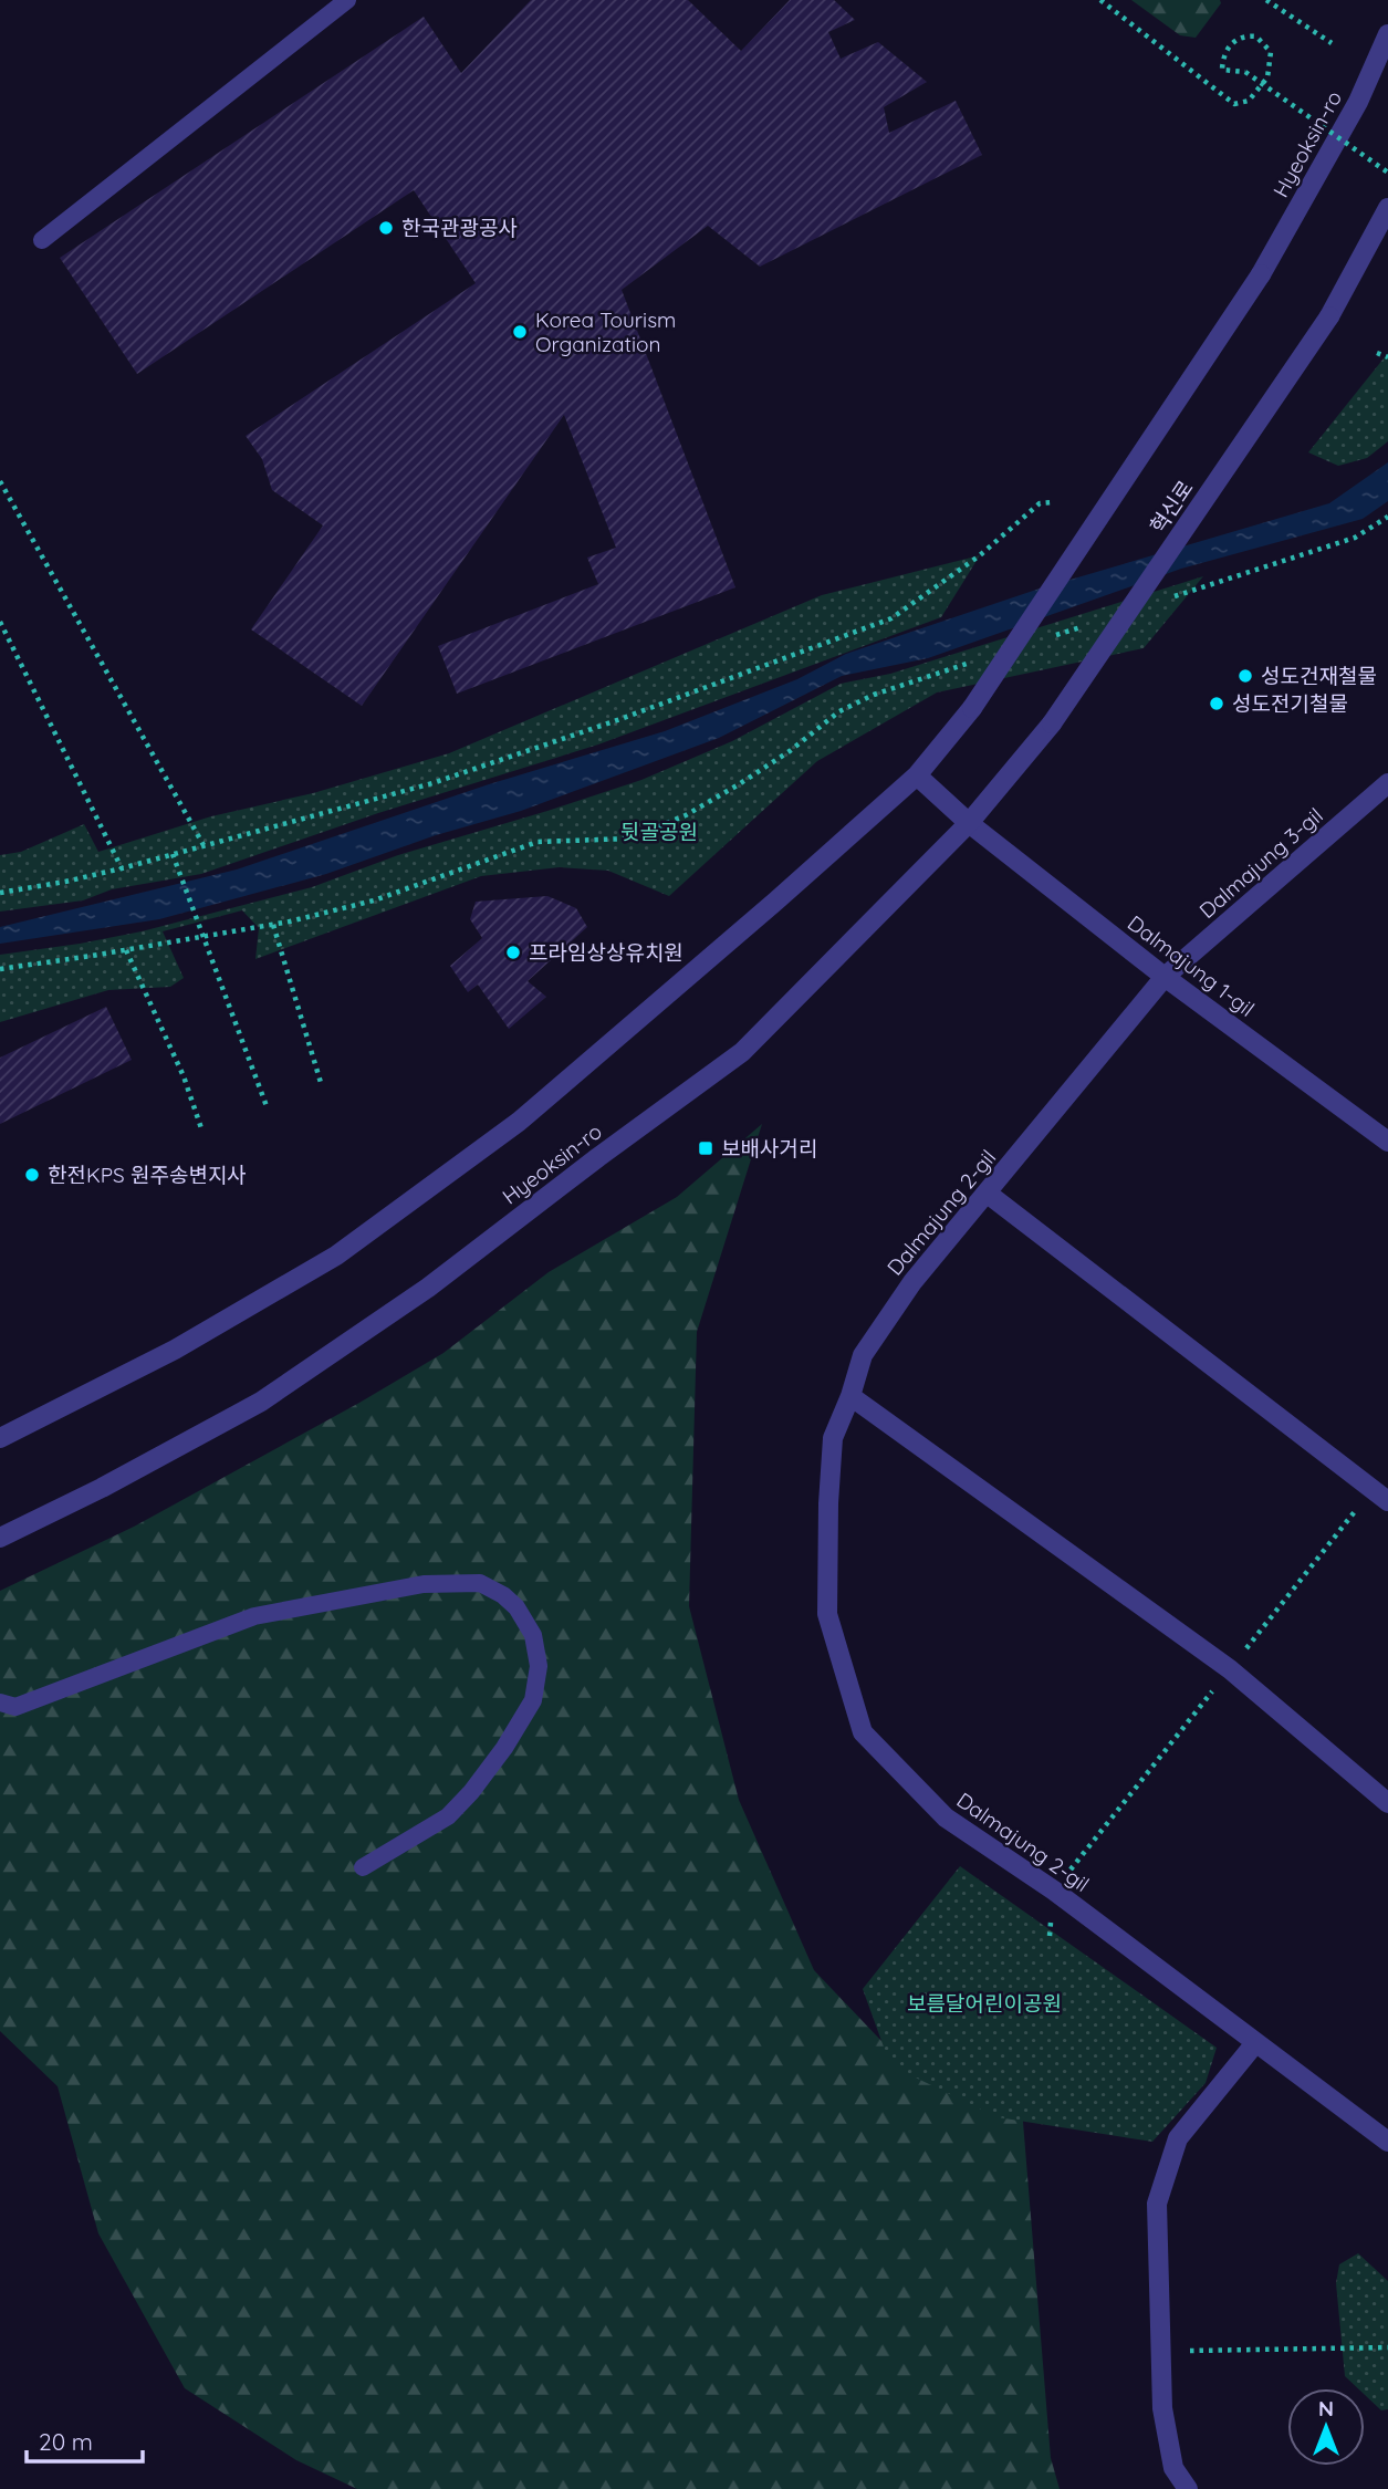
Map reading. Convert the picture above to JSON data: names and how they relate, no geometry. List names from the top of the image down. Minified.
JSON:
{"streets":{"street":["Hyeoksin-ro","혁신로","Dalmajung 3-gil","Dalmajung 1-gil","Dalmajung 2-gil"]},"crossings":[["Hyeoksin-ro","혁신로"],["Hyeoksin-ro","Dalmajung 1-gil"],["Dalmajung 3-gil","Dalmajung 1-gil"],["Dalmajung 3-gil","Dalmajung 2-gil"],["Dalmajung 1-gil","Dalmajung 2-gil"]],"parks":["뒷골공원","보름달어린이공원"],"places":{"other":["한국관광공사","Korea Tourism Organization","성도건재철물","성도전기철물","프라임상상유치원","한전KPS 원주송변지사"],"transit":["보배사거리"]},"scale_bar":"20 m","north":"top"}
